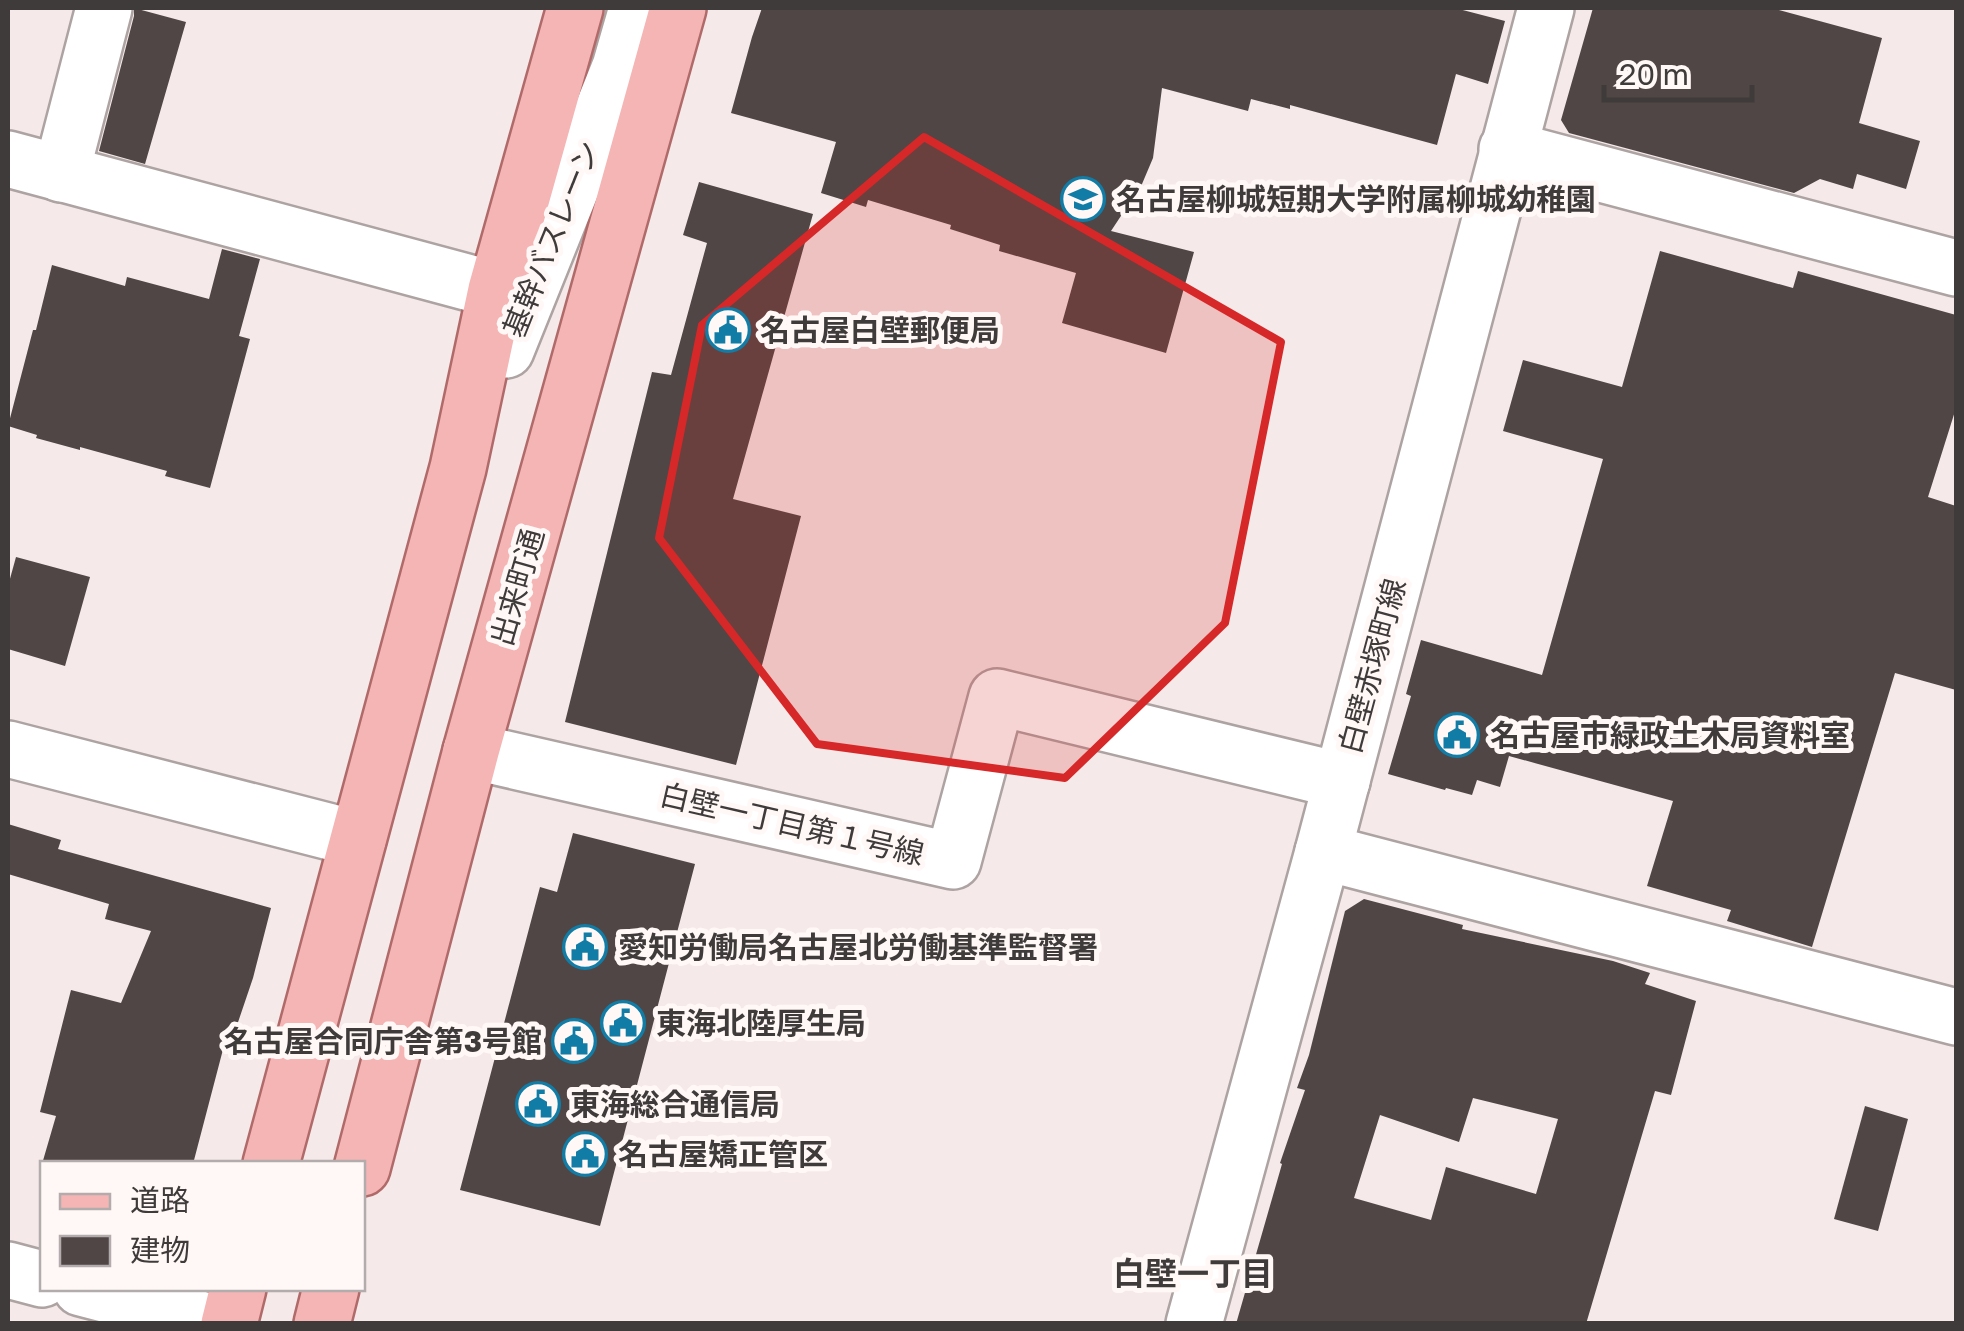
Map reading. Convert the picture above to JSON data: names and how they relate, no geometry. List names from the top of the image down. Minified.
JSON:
{"streets":{"main road":["出来町通"],"street":["基幹バスレーン","白壁赤塚町線","白壁一丁目第１号線"]},"crossings":[["出来町通","白壁一丁目第１号線"],["白壁赤塚町線","白壁一丁目第１号線"]],"districts":["白壁一丁目"],"places":{"school or university":["名古屋柳城短期大学附属柳城幼稚園"],"public building":["名古屋白壁郵便局","名古屋市緑政土木局資料室","愛知労働局名古屋北労働基準監督署","東海北陸厚生局","名古屋合同庁舎第3号館","東海総合通信局","名古屋矯正管区"]},"legend":["道路","建物"],"scale_bar":"20 m"}
